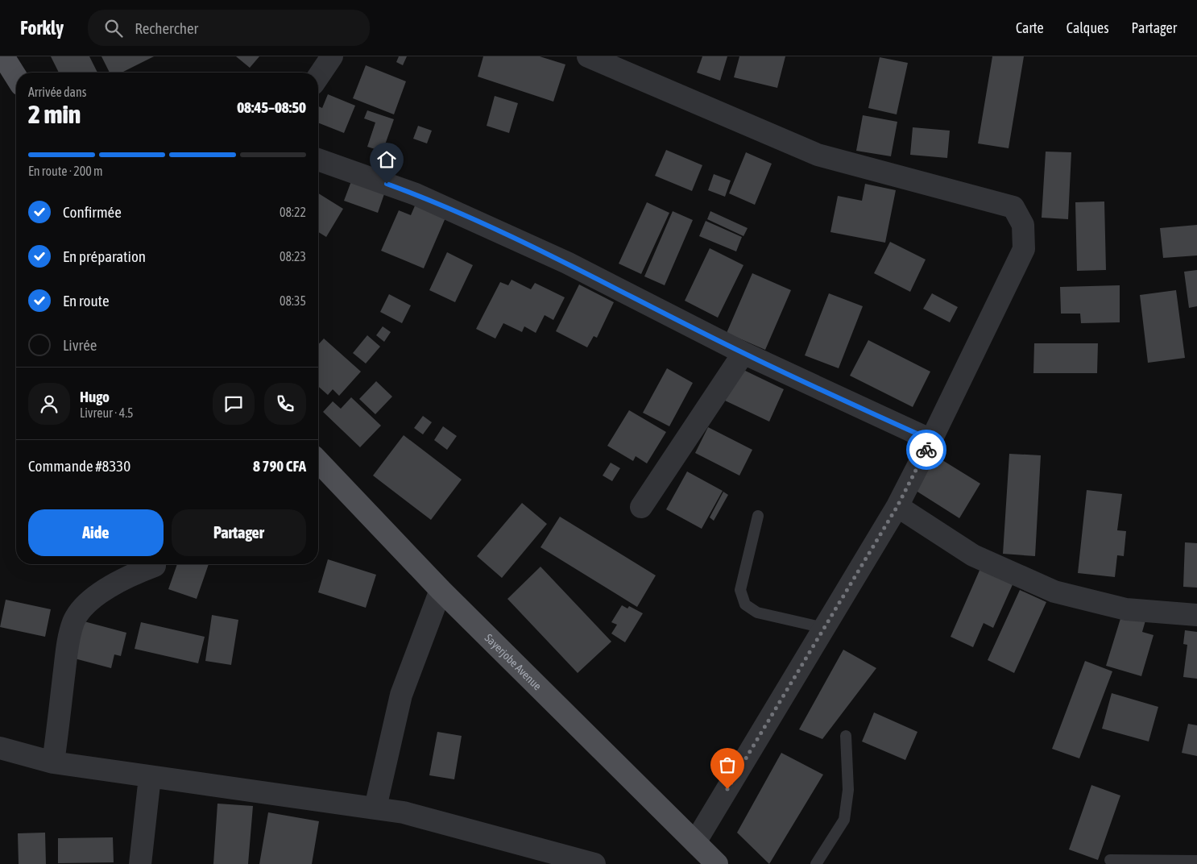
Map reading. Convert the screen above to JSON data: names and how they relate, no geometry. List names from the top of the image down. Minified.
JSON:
{"streets":{"main road":["Sayerjobe Avenue"]},"page":{"header":"Forkly","search":"Rechercher","nav":["Carte","Calques","Partager"],"heading":["2 min","Arrivée dans","08:45–08:50"],"panel":["Hugo","Livreur · 4.5","Commande #8330","8 790 CFA"],"bar":"En route · 200 m","list":[["Confirmée","08:22"],["En préparation","08:23"],["En route","08:35"],"Livrée"],"buttons":["Aide","Partager"]}}
